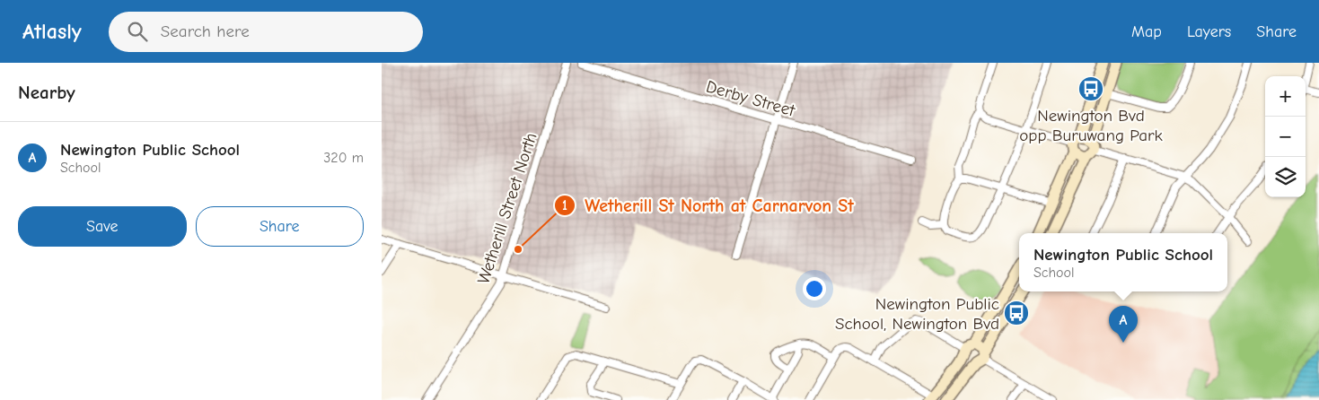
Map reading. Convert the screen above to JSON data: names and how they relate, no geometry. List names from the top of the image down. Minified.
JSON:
{"streets":{"street":["Derby Street","Wetherill Street North"]},"places":{"bus stop":["Newington Bvd opp Buruwang Park","Newington Public School, Newington Bvd"],"other":["Wetherill St North at Carnarvon St"]},"page":{"header":"Atlasly","search":"Search here","nav":["Map","Layers","Share"],"heading":"Nearby","map_buttons":["+","−"],"list":[{"mark":"A","name":"Newington Public School","note":"School","value":"320 m"}],"buttons":["Save","Share"],"popup":["Newington Public School","School"],"pins":"A"}}
